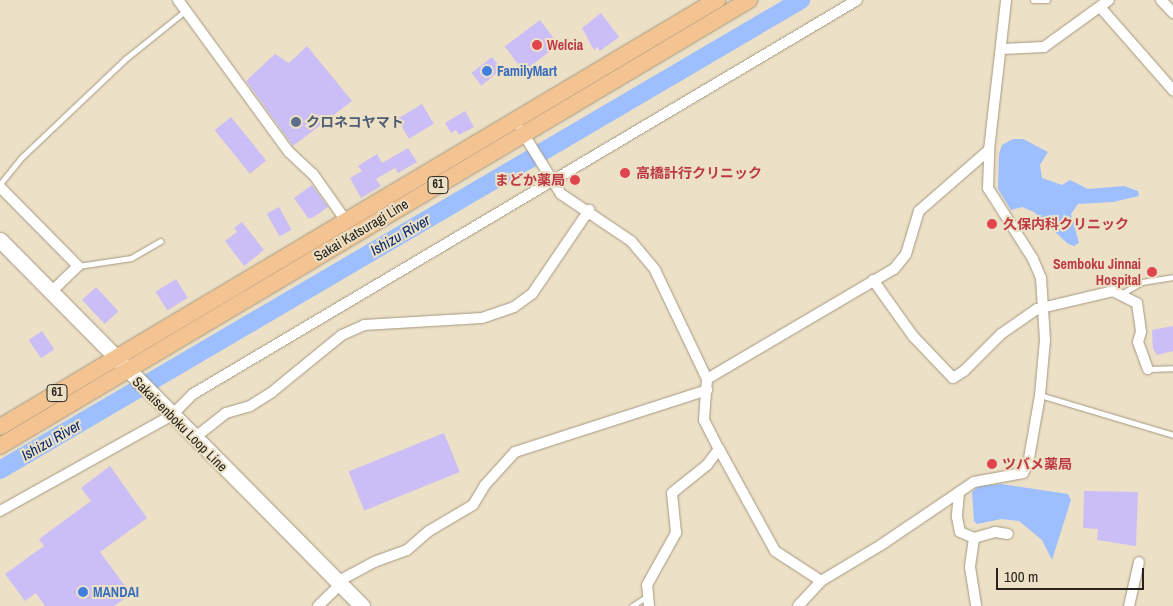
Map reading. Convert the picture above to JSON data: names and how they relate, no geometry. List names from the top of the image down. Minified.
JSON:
{"streets":{"main road":["61","Sakai Katsuragi Line","Sakaisenboku Loop Line"]},"crossings":[["Sakai Katsuragi Line","Sakaisenboku Loop Line"]],"water":["Ishizu River"],"places":["Welcia","FamilyMart","クロネコヤマト","高橋計行クリニック","まどか薬局","久保内科クリニック","Semboku Jinnai Hospital","ツバメ薬局","MANDAI"],"scale_bar":"100 m"}
